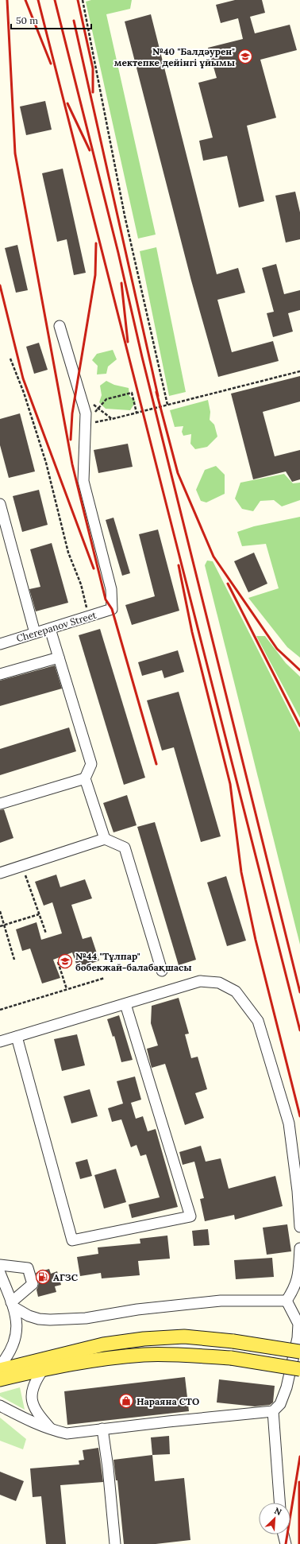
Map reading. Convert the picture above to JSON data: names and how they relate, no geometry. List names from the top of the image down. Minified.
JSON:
{"streets":{"street":["Cherepanov Street"]},"places":{"school or university":["№40 \"Балдәурен\" мектепке дейінгі ұйымы","№44 \"Тұлпар\" бөбекжай-балабақшасы"],"fuel station":["АГЗС"],"shop":["Нараяна СТО"]},"scale_bar":"50 m","north":"top right"}
